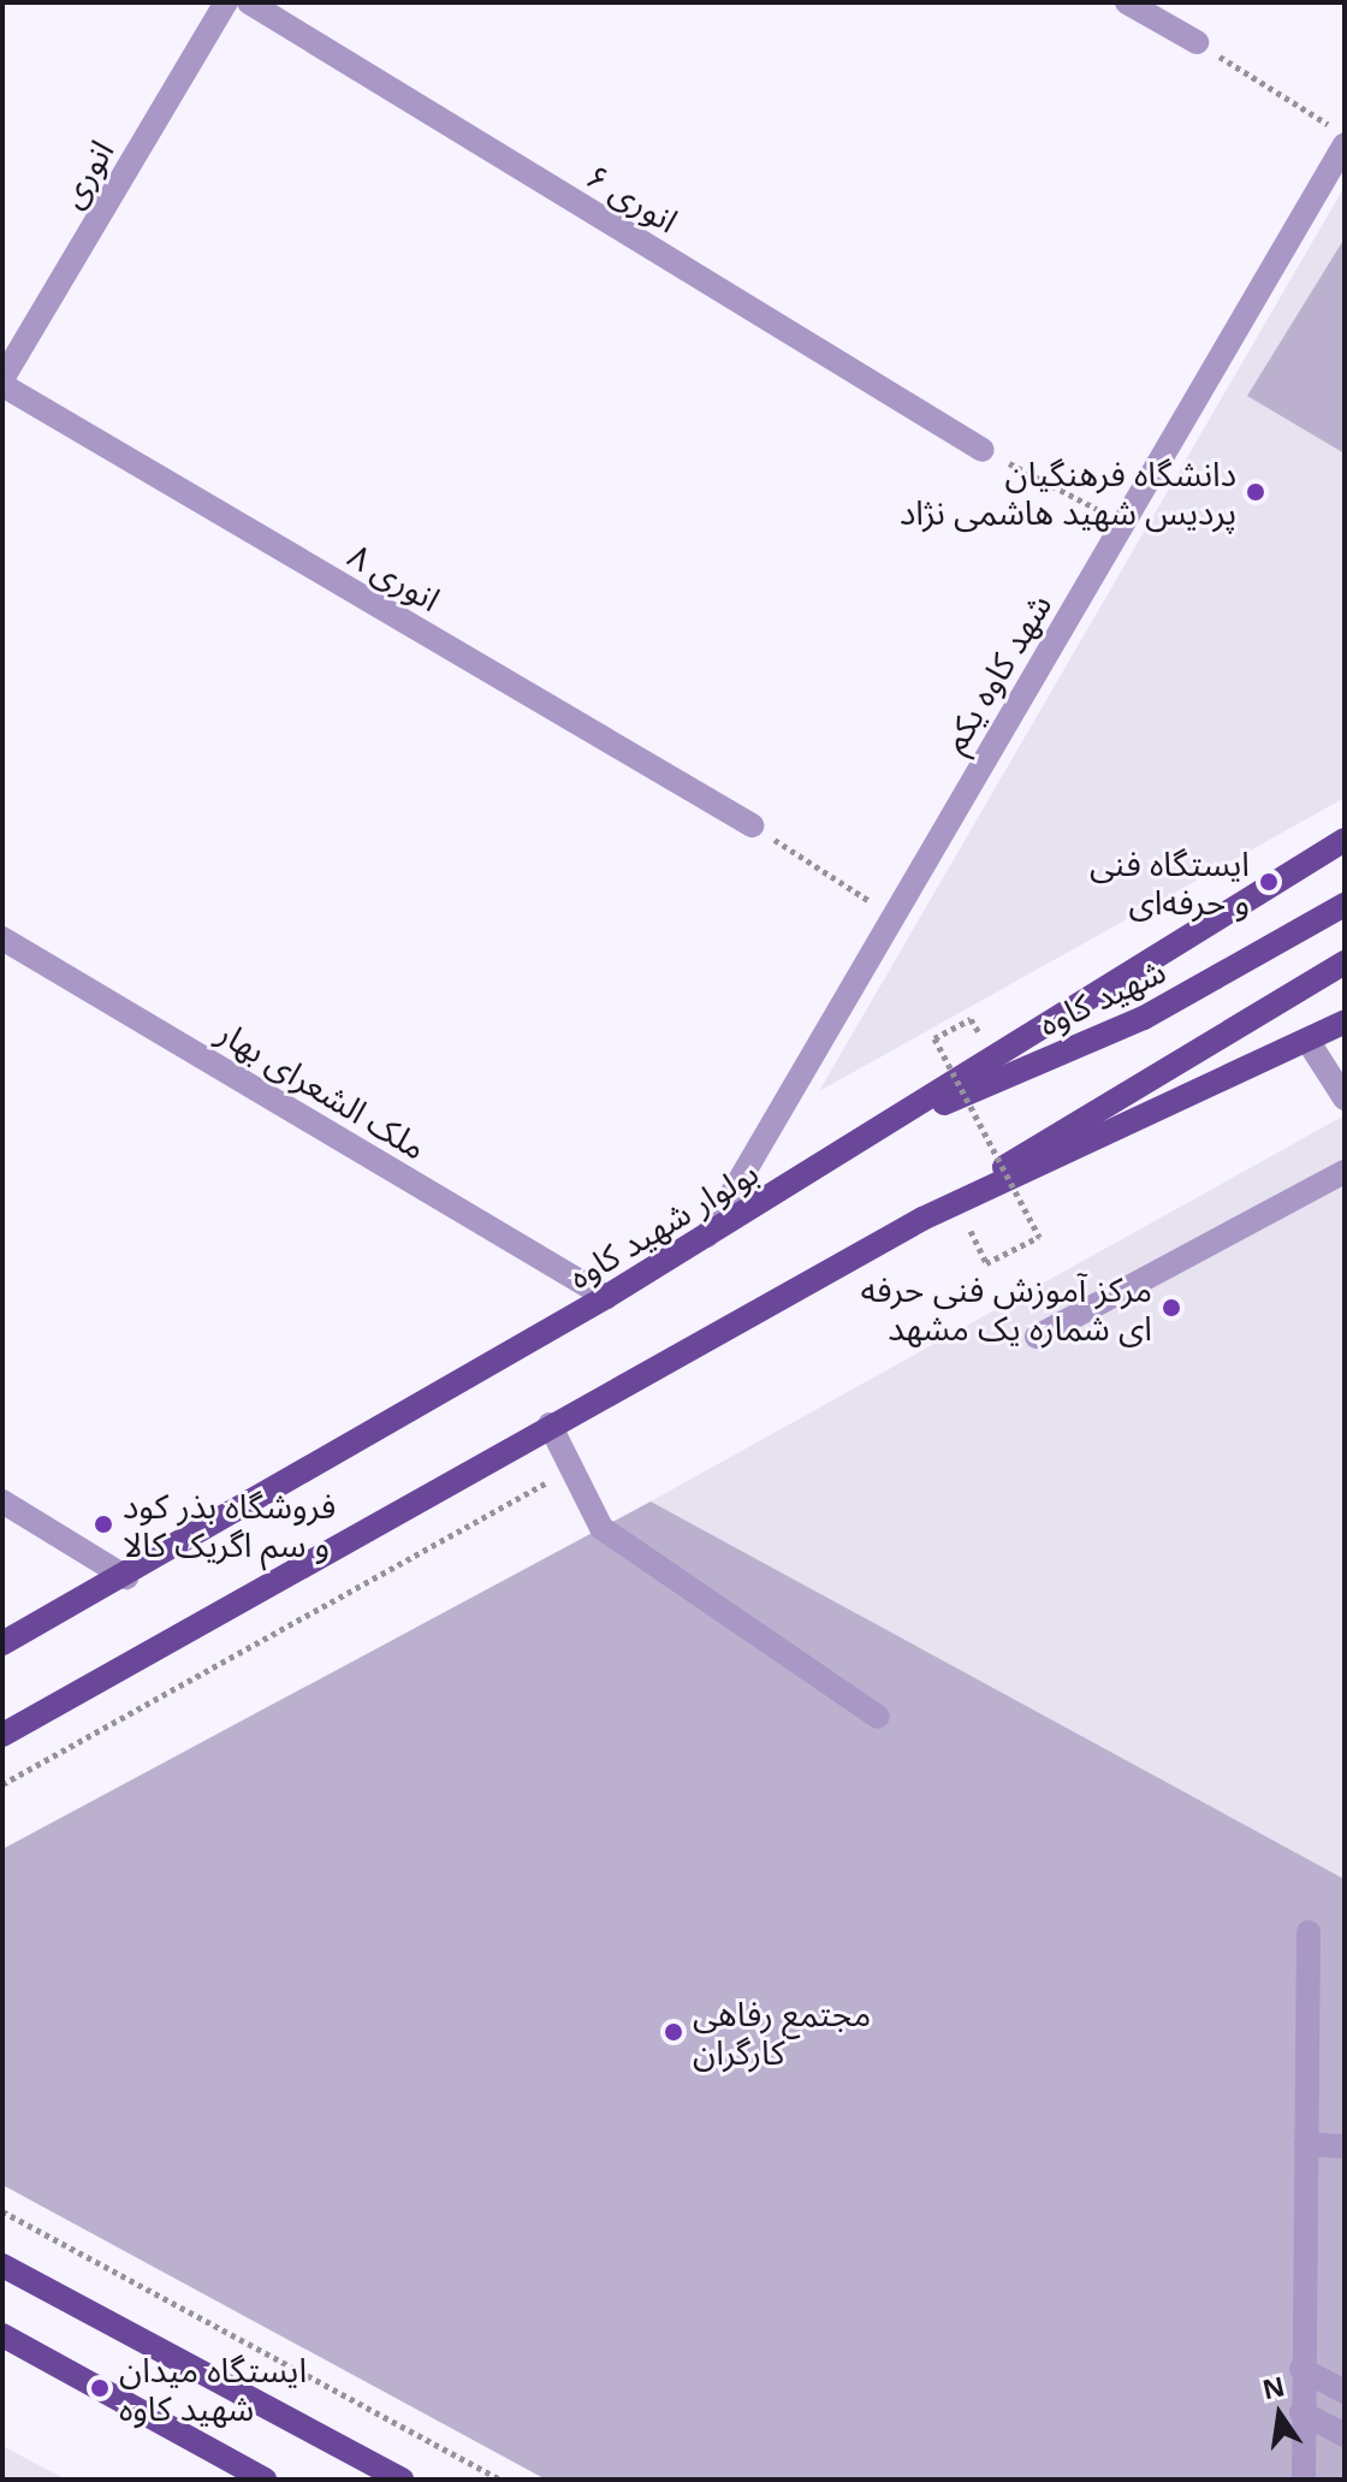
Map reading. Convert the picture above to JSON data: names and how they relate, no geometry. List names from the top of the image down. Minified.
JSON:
{"streets":{"main road":["شهید کاوه","بولوار شهید کاوه"],"street":["انوری","انوری ۶","انوری ۸","شهد کاوه یکم","ملک الشعرای بهار"]},"crossings":[["انوری","انوری ۸"],["شهد کاوه یکم","بولوار شهید کاوه"],["شهید کاوه","بولوار شهید کاوه"],["ملک الشعرای بهار","بولوار شهید کاوه"]],"places":["دانشگاه فرهنگیان پردیس شهید هاشمی نژاد","ایستگاه فنی و حرفه‌ای","مرکز آموزش فنی حرفه ای شماره یک مشهد","فروشگاه بذر کود و سم اگریک کالا","مجتمع رفاهی کارگران","ایستگاه میدان شهید کاوه"],"north":"top"}
